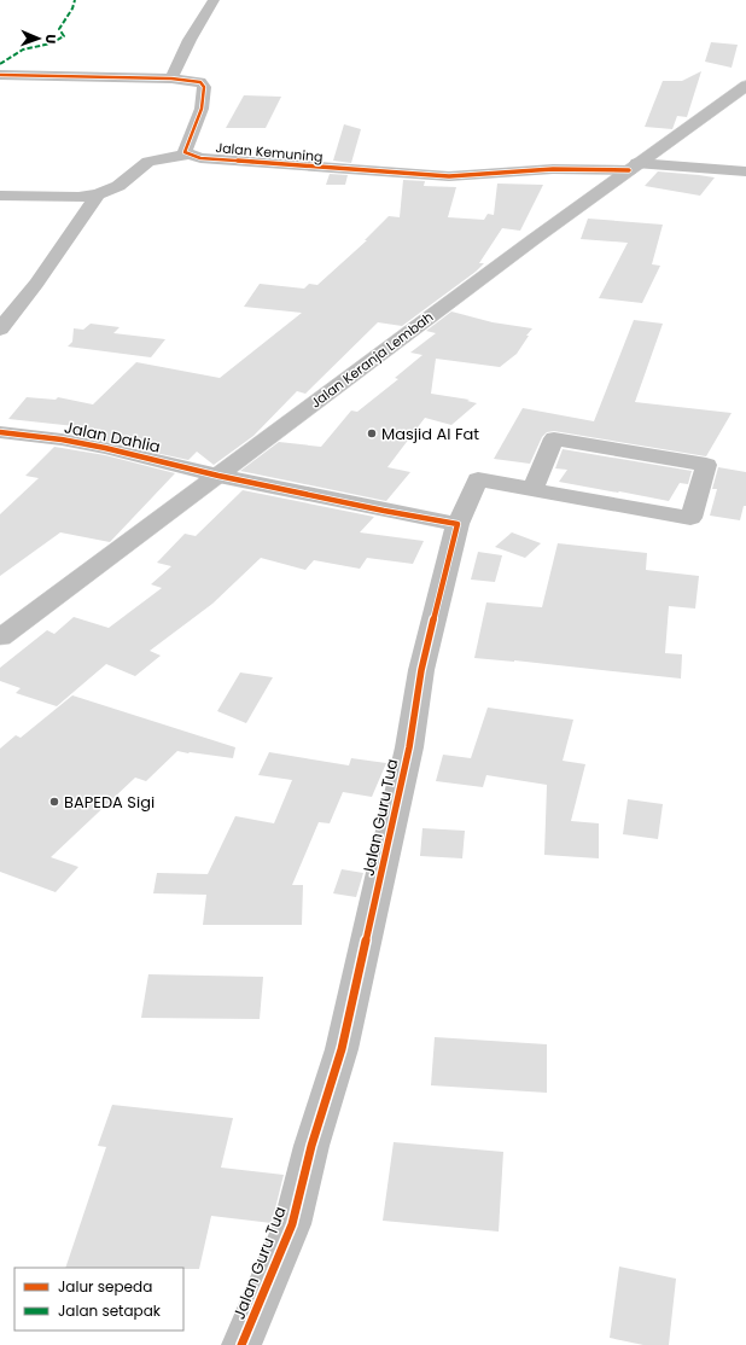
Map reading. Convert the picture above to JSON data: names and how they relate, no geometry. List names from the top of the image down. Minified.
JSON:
{"streets":{"street":["Jalan Kemuning","Jalan Keranja Lembah","Jalan Dahlia","Jalan Guru Tua"]},"crossings":[["Jalan Kemuning","Jalan Keranja Lembah"],["Jalan Keranja Lembah","Jalan Dahlia"]],"places":["Masjid Al Fat","BAPEDA Sigi"],"legend":["Jalur sepeda","Jalan setapak"],"north":"right"}
